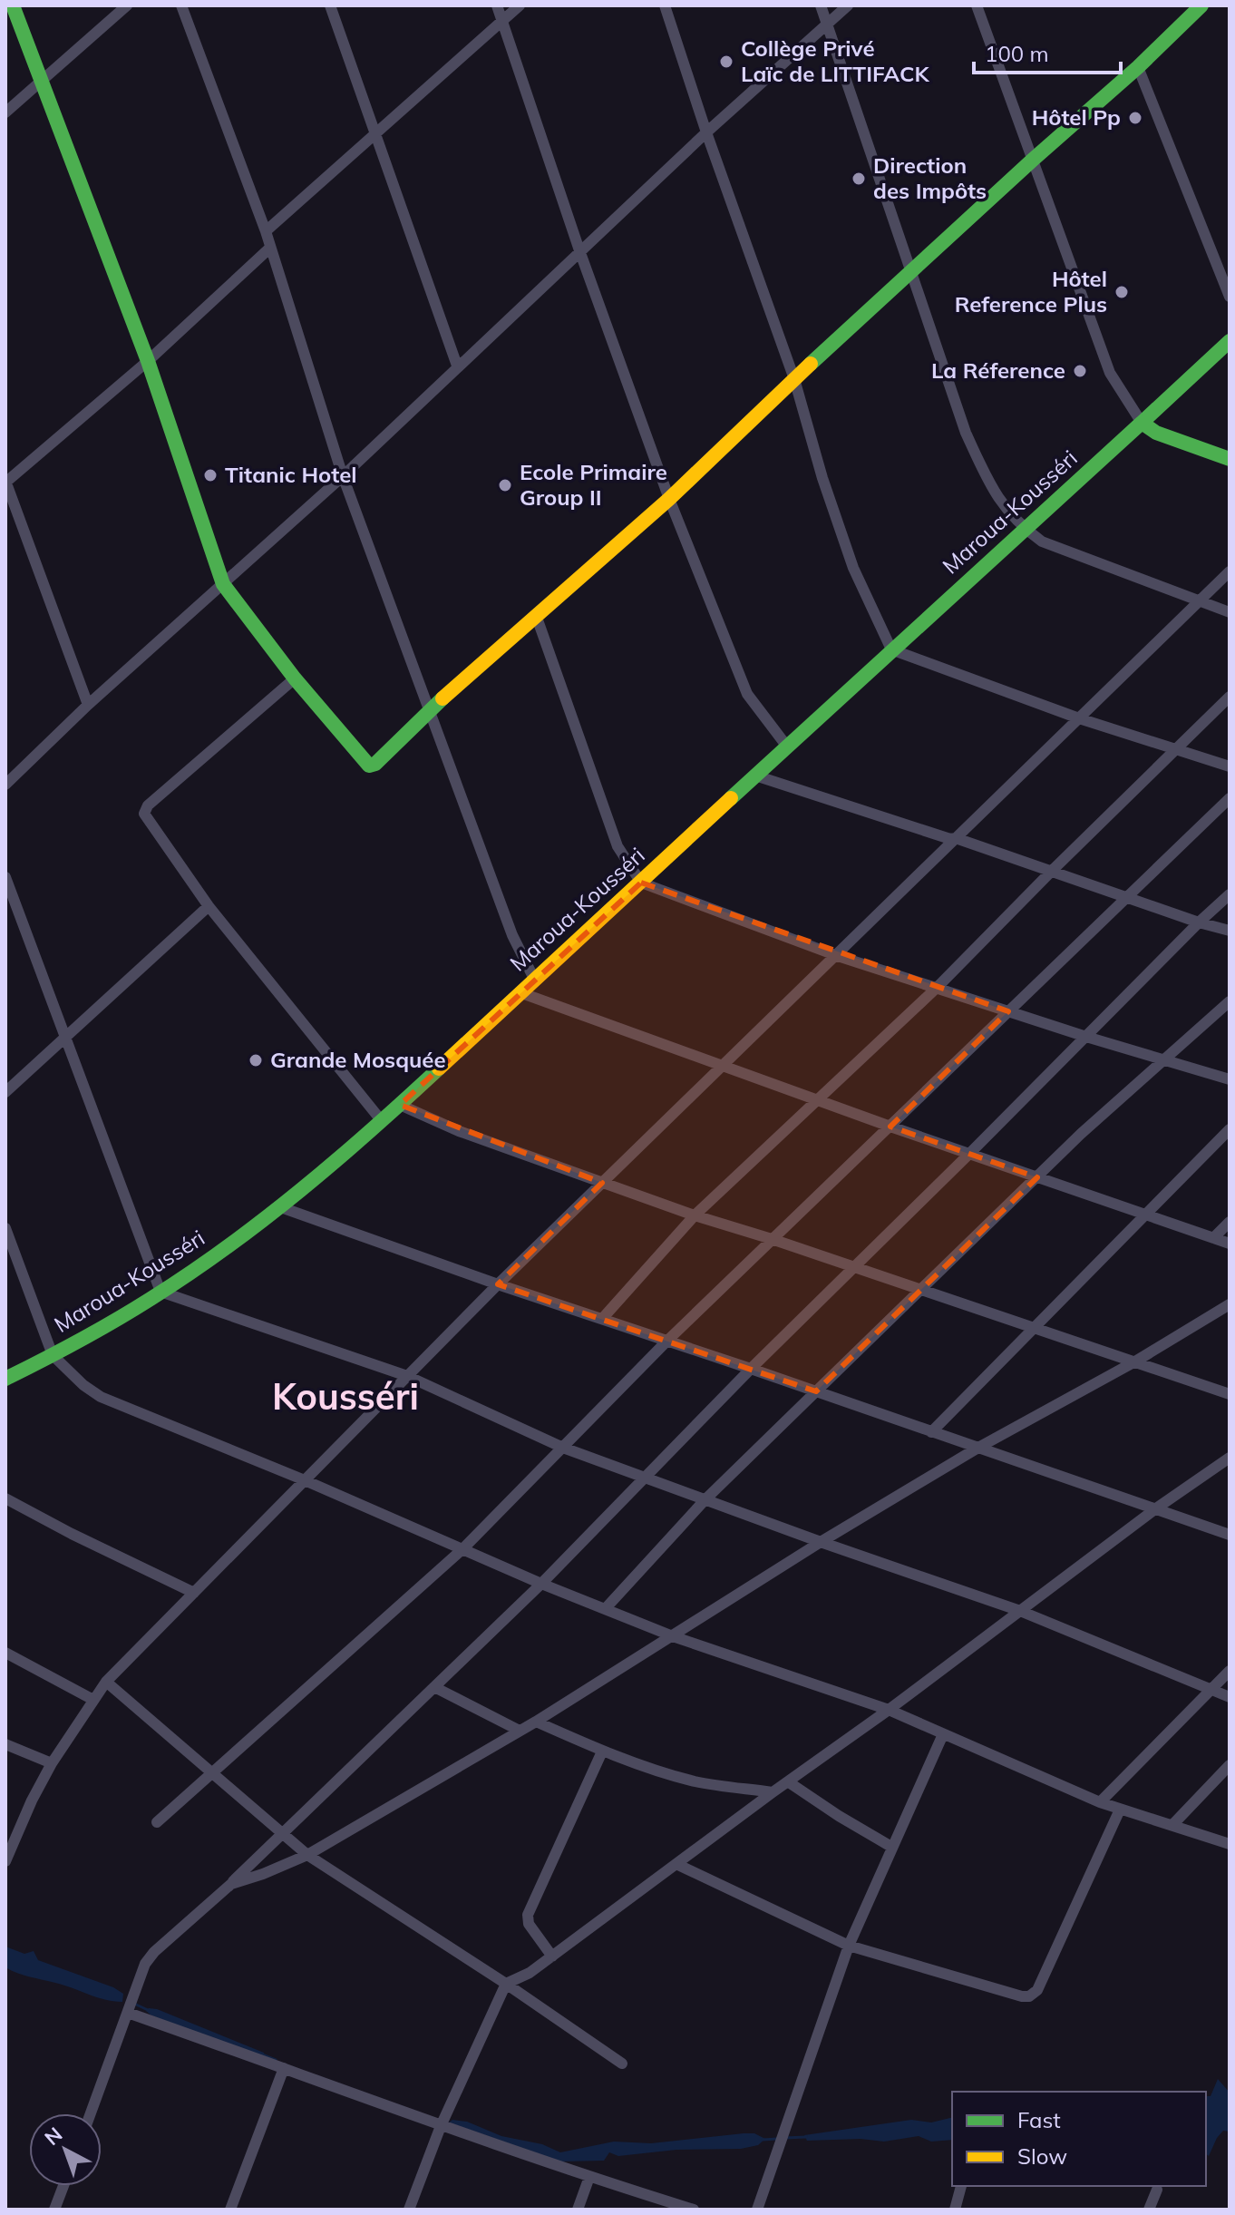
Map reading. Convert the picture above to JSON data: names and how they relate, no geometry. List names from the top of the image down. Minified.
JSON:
{"streets":{"main road":["Maroua-Kousséri"]},"districts":["Kousséri"],"places":["Collège Privé Laïc de LITTIFACK","Hôtel Pp","Direction des Impôts","Hôtel Reference Plus","La Réference","Titanic Hotel","Ecole Primaire Group II","Grande Mosquée"],"legend":["Fast","Slow"],"scale_bar":"100 m","north":"top left"}
